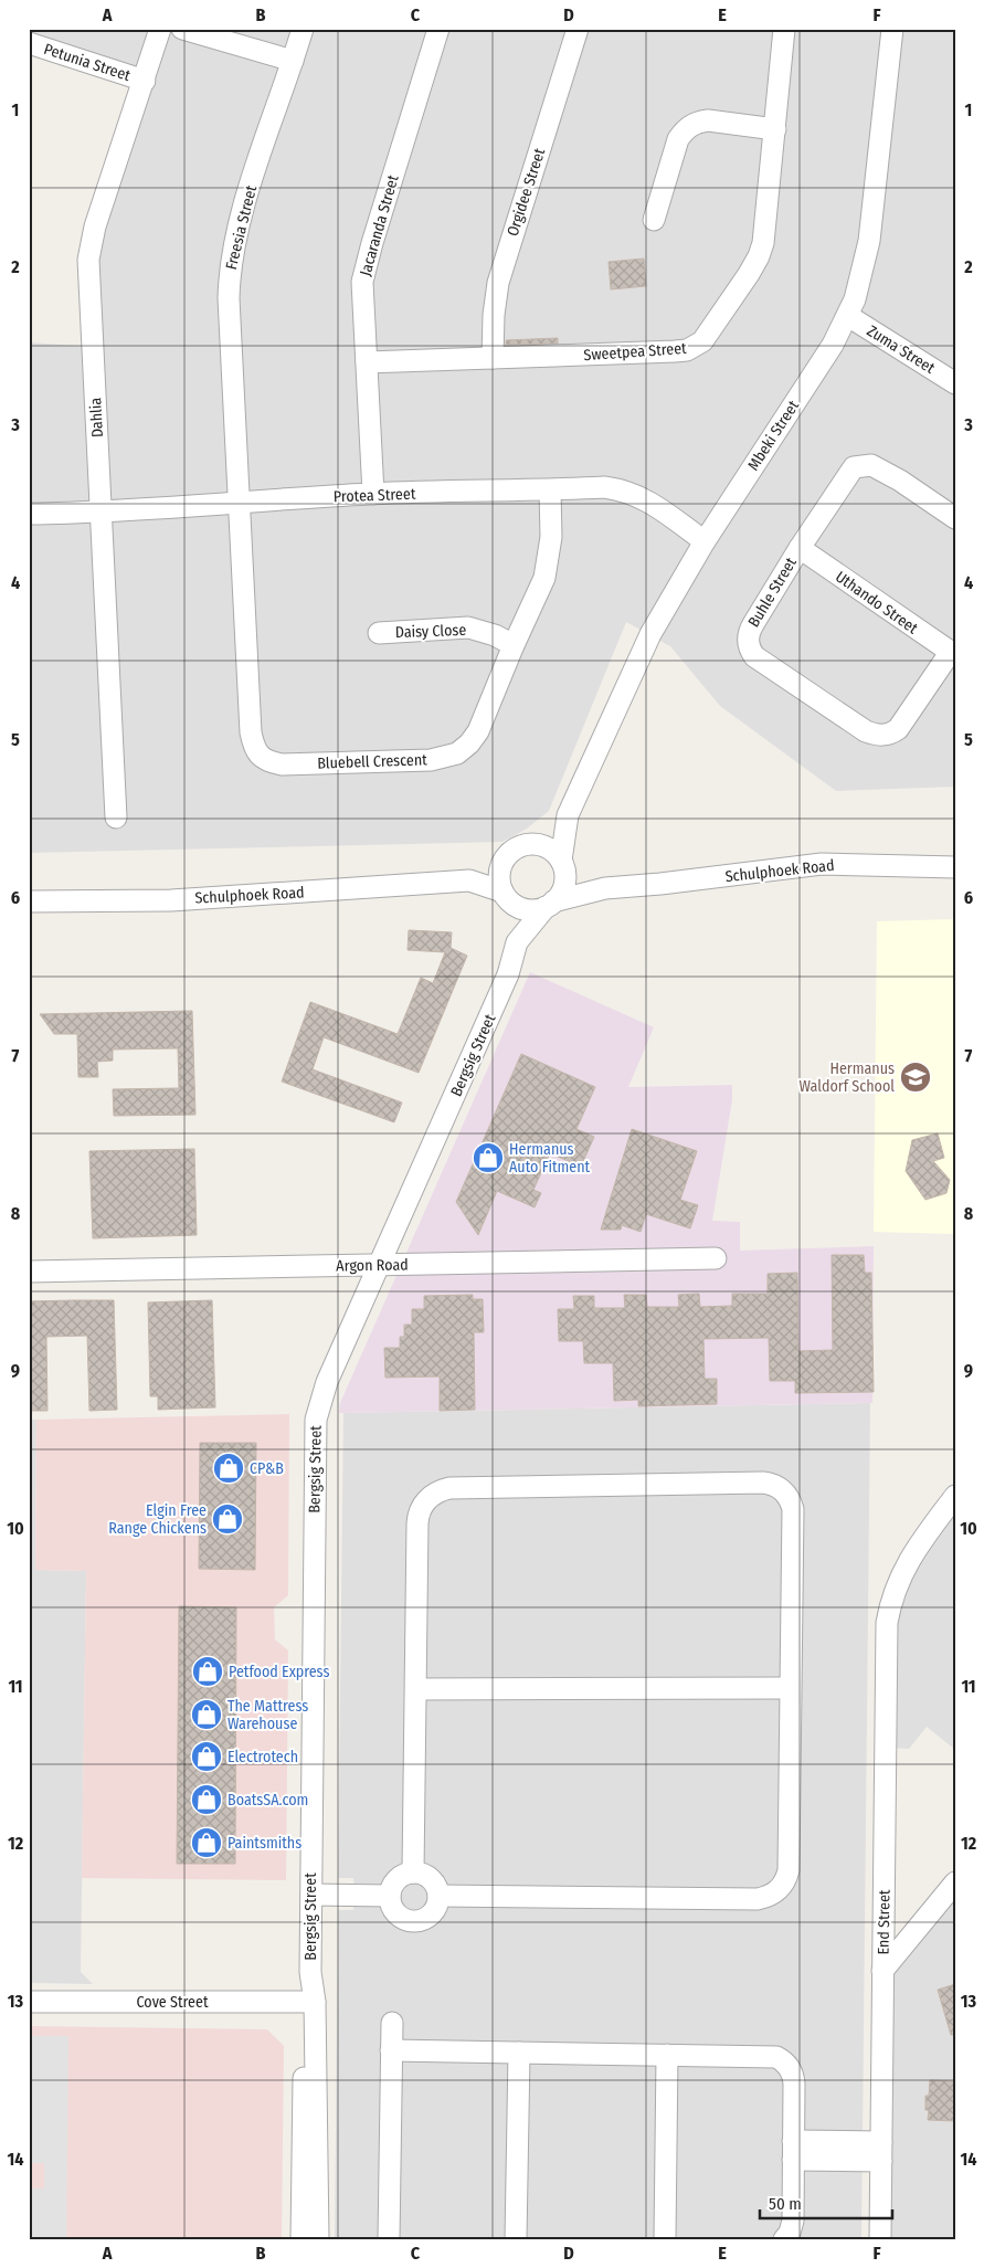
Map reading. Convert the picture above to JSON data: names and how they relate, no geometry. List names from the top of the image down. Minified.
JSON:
{"streets":{"street":["Petunia Street","Orgidee Street","Jacaranda Street","Freesia Street","Zuma Street","Sweetpea Street","Dahlia","Mbeki Street","Protea Street","Buhle Street","Uthando Street","Daisy Close","Bluebell Crescent","Schulphoek Road","Bergsig Street","Argon Road","End Street","Cove Street"]},"crossings":[["Petunia Street","Dahlia"],["Orgidee Street","Sweetpea Street"],["Jacaranda Street","Sweetpea Street"],["Jacaranda Street","Protea Street"],["Freesia Street","Protea Street"],["Freesia Street","Bluebell Crescent"],["Zuma Street","Mbeki Street"],["Dahlia","Protea Street"],["Mbeki Street","Protea Street"],["Mbeki Street","Schulphoek Road"],["Mbeki Street","Bergsig Street"],["Protea Street","Bluebell Crescent"],["Buhle Street","Uthando Street"],["Daisy Close","Bluebell Crescent"],["Schulphoek Road","Bergsig Street"],["Bergsig Street","Argon Road"],["Bergsig Street","Cove Street"]],"places":{"school or university":["Hermanus Waldorf School"],"shop":["Hermanus Auto Fitment","CP&B","Elgin Free Range Chickens","Petfood Express","The Mattress Warehouse","Electrotech","BoatsSA.com","Paintsmiths"]},"scale_bar":"50 m","grid":{"columns":["A","B","C","D","E","F"],"rows":["1","2","3","4","5","6","7","8","9","10","11","12","13","14"]}}
